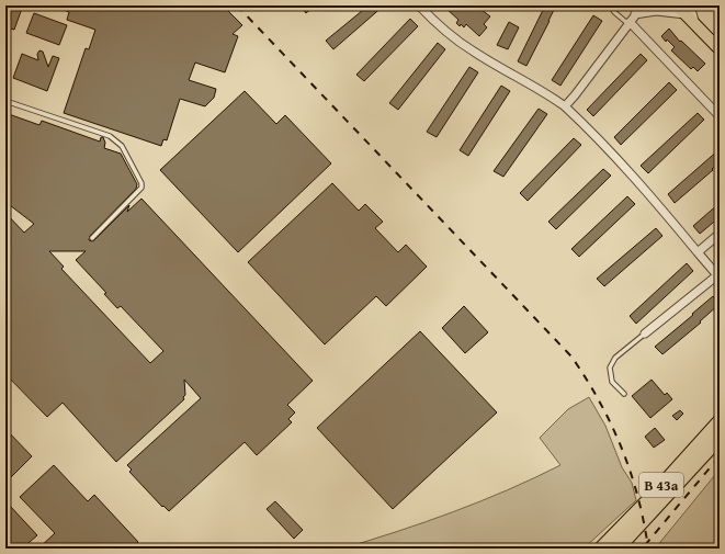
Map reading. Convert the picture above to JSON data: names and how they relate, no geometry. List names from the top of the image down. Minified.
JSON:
{"streets":{"highway":["B 43a"]}}
